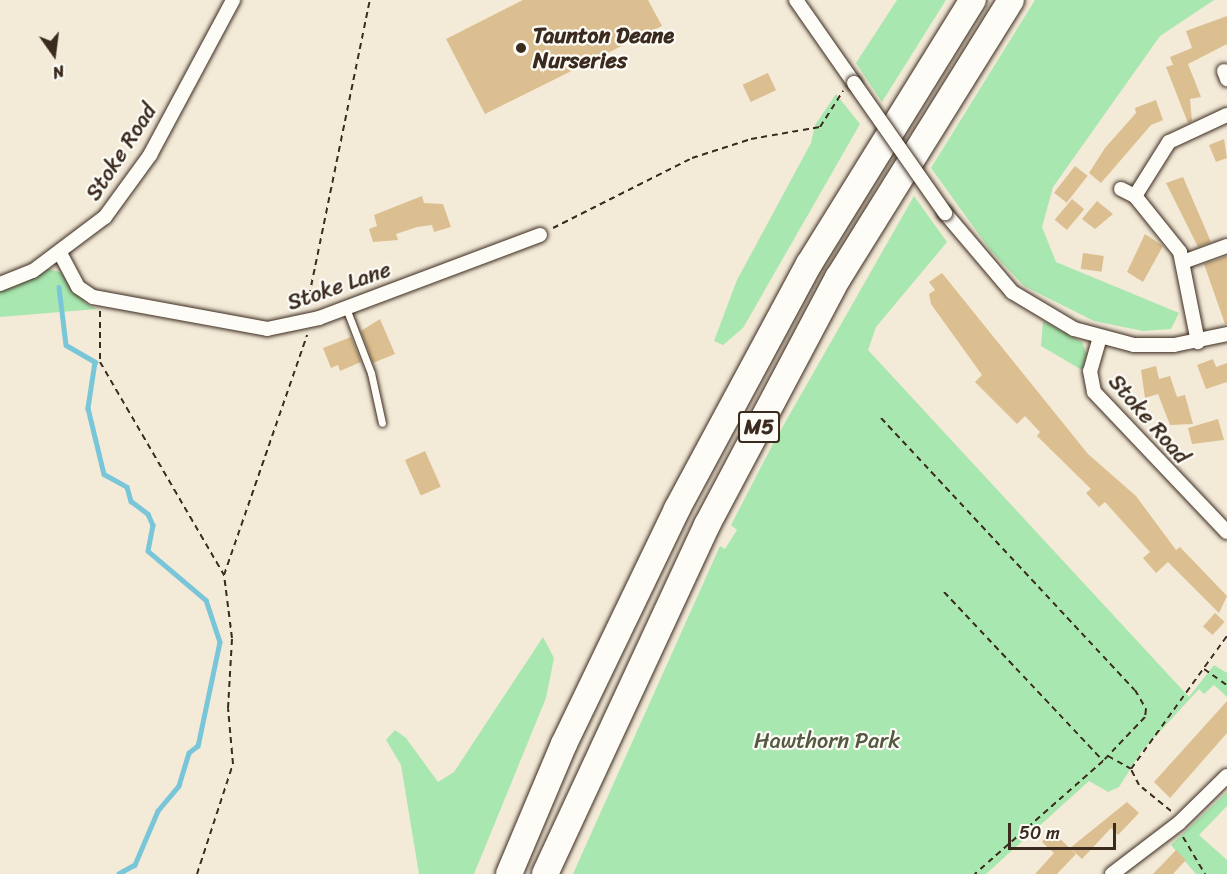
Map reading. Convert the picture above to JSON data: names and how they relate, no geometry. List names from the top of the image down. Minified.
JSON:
{"streets":{"highway":["M5"],"street":["Stoke Road","Stoke Lane"]},"crossings":[["Stoke Road","Stoke Lane"]],"parks":["Hawthorn Park"],"places":["Taunton Deane Nurseries"],"scale_bar":"50 m","north":"bottom"}
